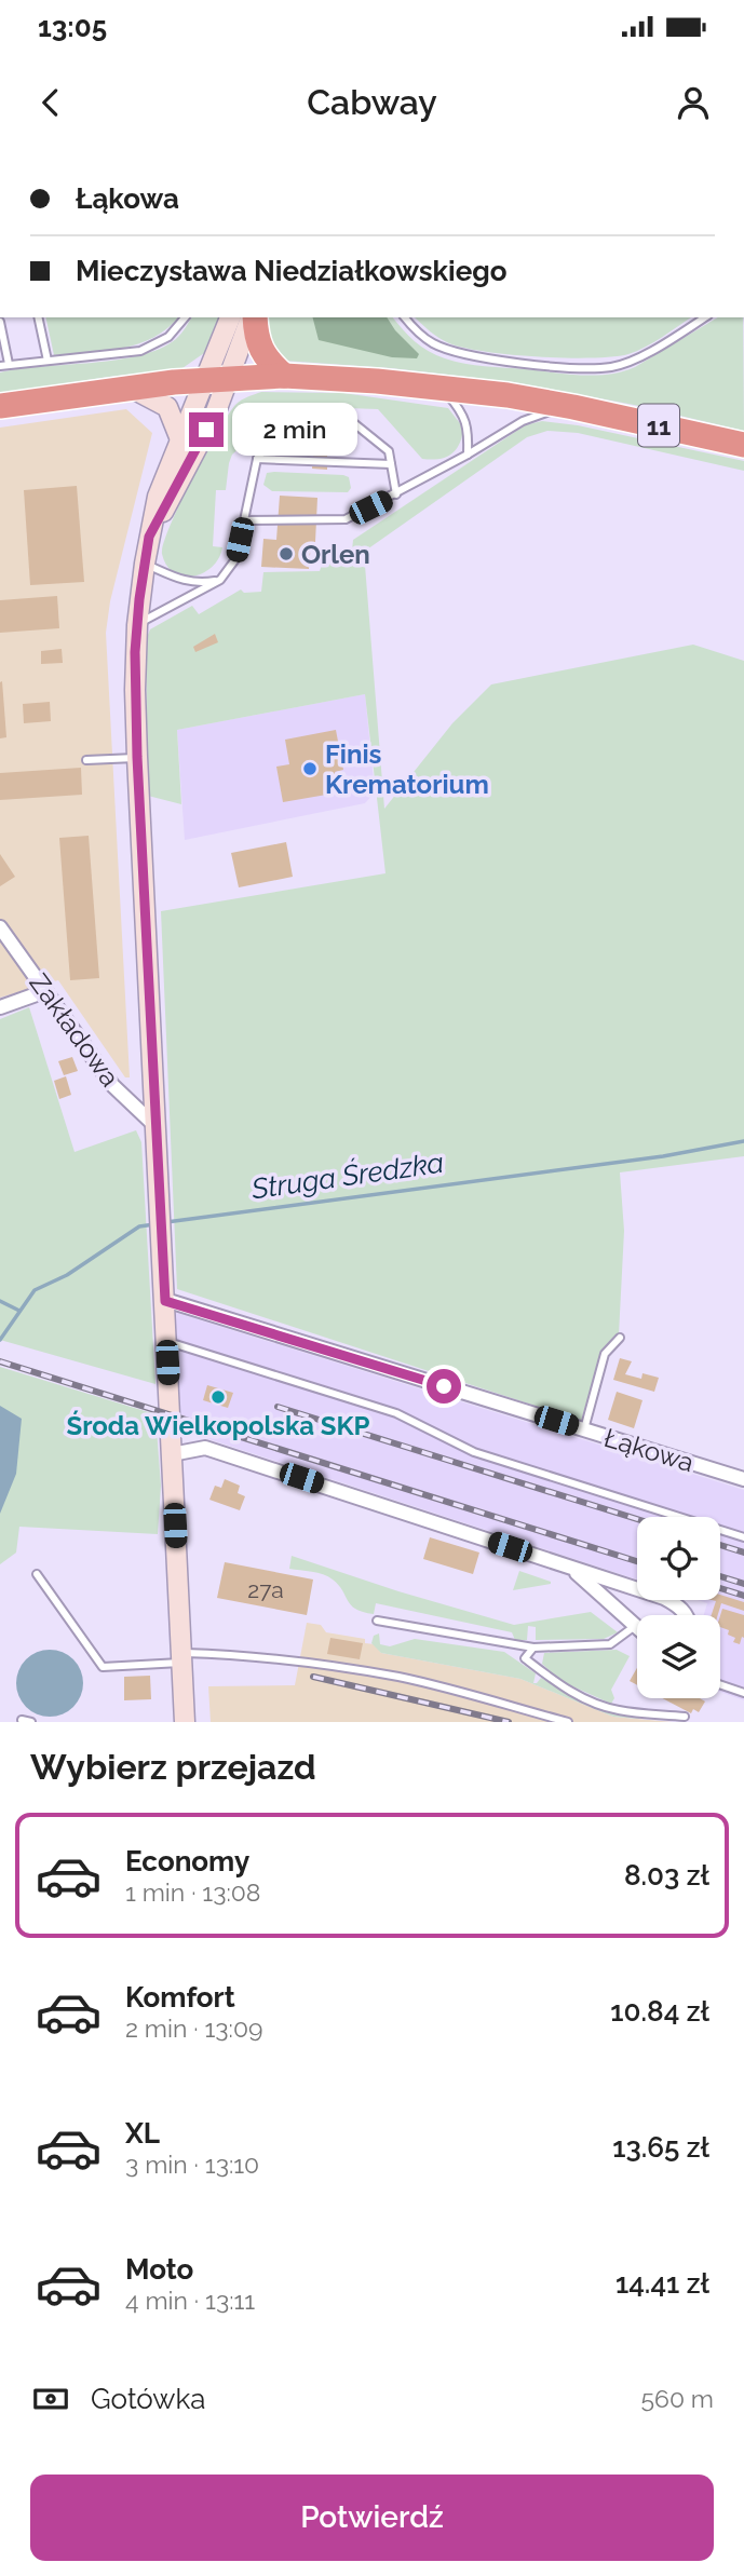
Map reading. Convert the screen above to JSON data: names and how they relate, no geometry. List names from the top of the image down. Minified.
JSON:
{"streets":{"highway":["11"],"street":["Zakładowa","Łąkowa"]},"water":["Struga Średzka"],"places":["Orlen","Finis Krematorium","Środa Wielkopolska SKP"],"house_numbers":["27a"],"page":{"status":"13:05","header":"Cabway","banner":["Łąkowa","Mieczysława Niedziałkowskiego"],"bubble":"2 min","heading":"Wybierz przejazd","list":[{"name":"Economy","note":"1 min · 13:08","value":"8.03 zł"},{"name":"Komfort","note":"2 min · 13:09","value":"10.84 zł"},{"name":"XL","note":"3 min · 13:10","value":"13.65 zł"},{"name":"Moto","note":"4 min · 13:11","value":"14.41 zł"}],"pay":["Gotówka","560 m"],"buttons":"Potwierdź"}}
